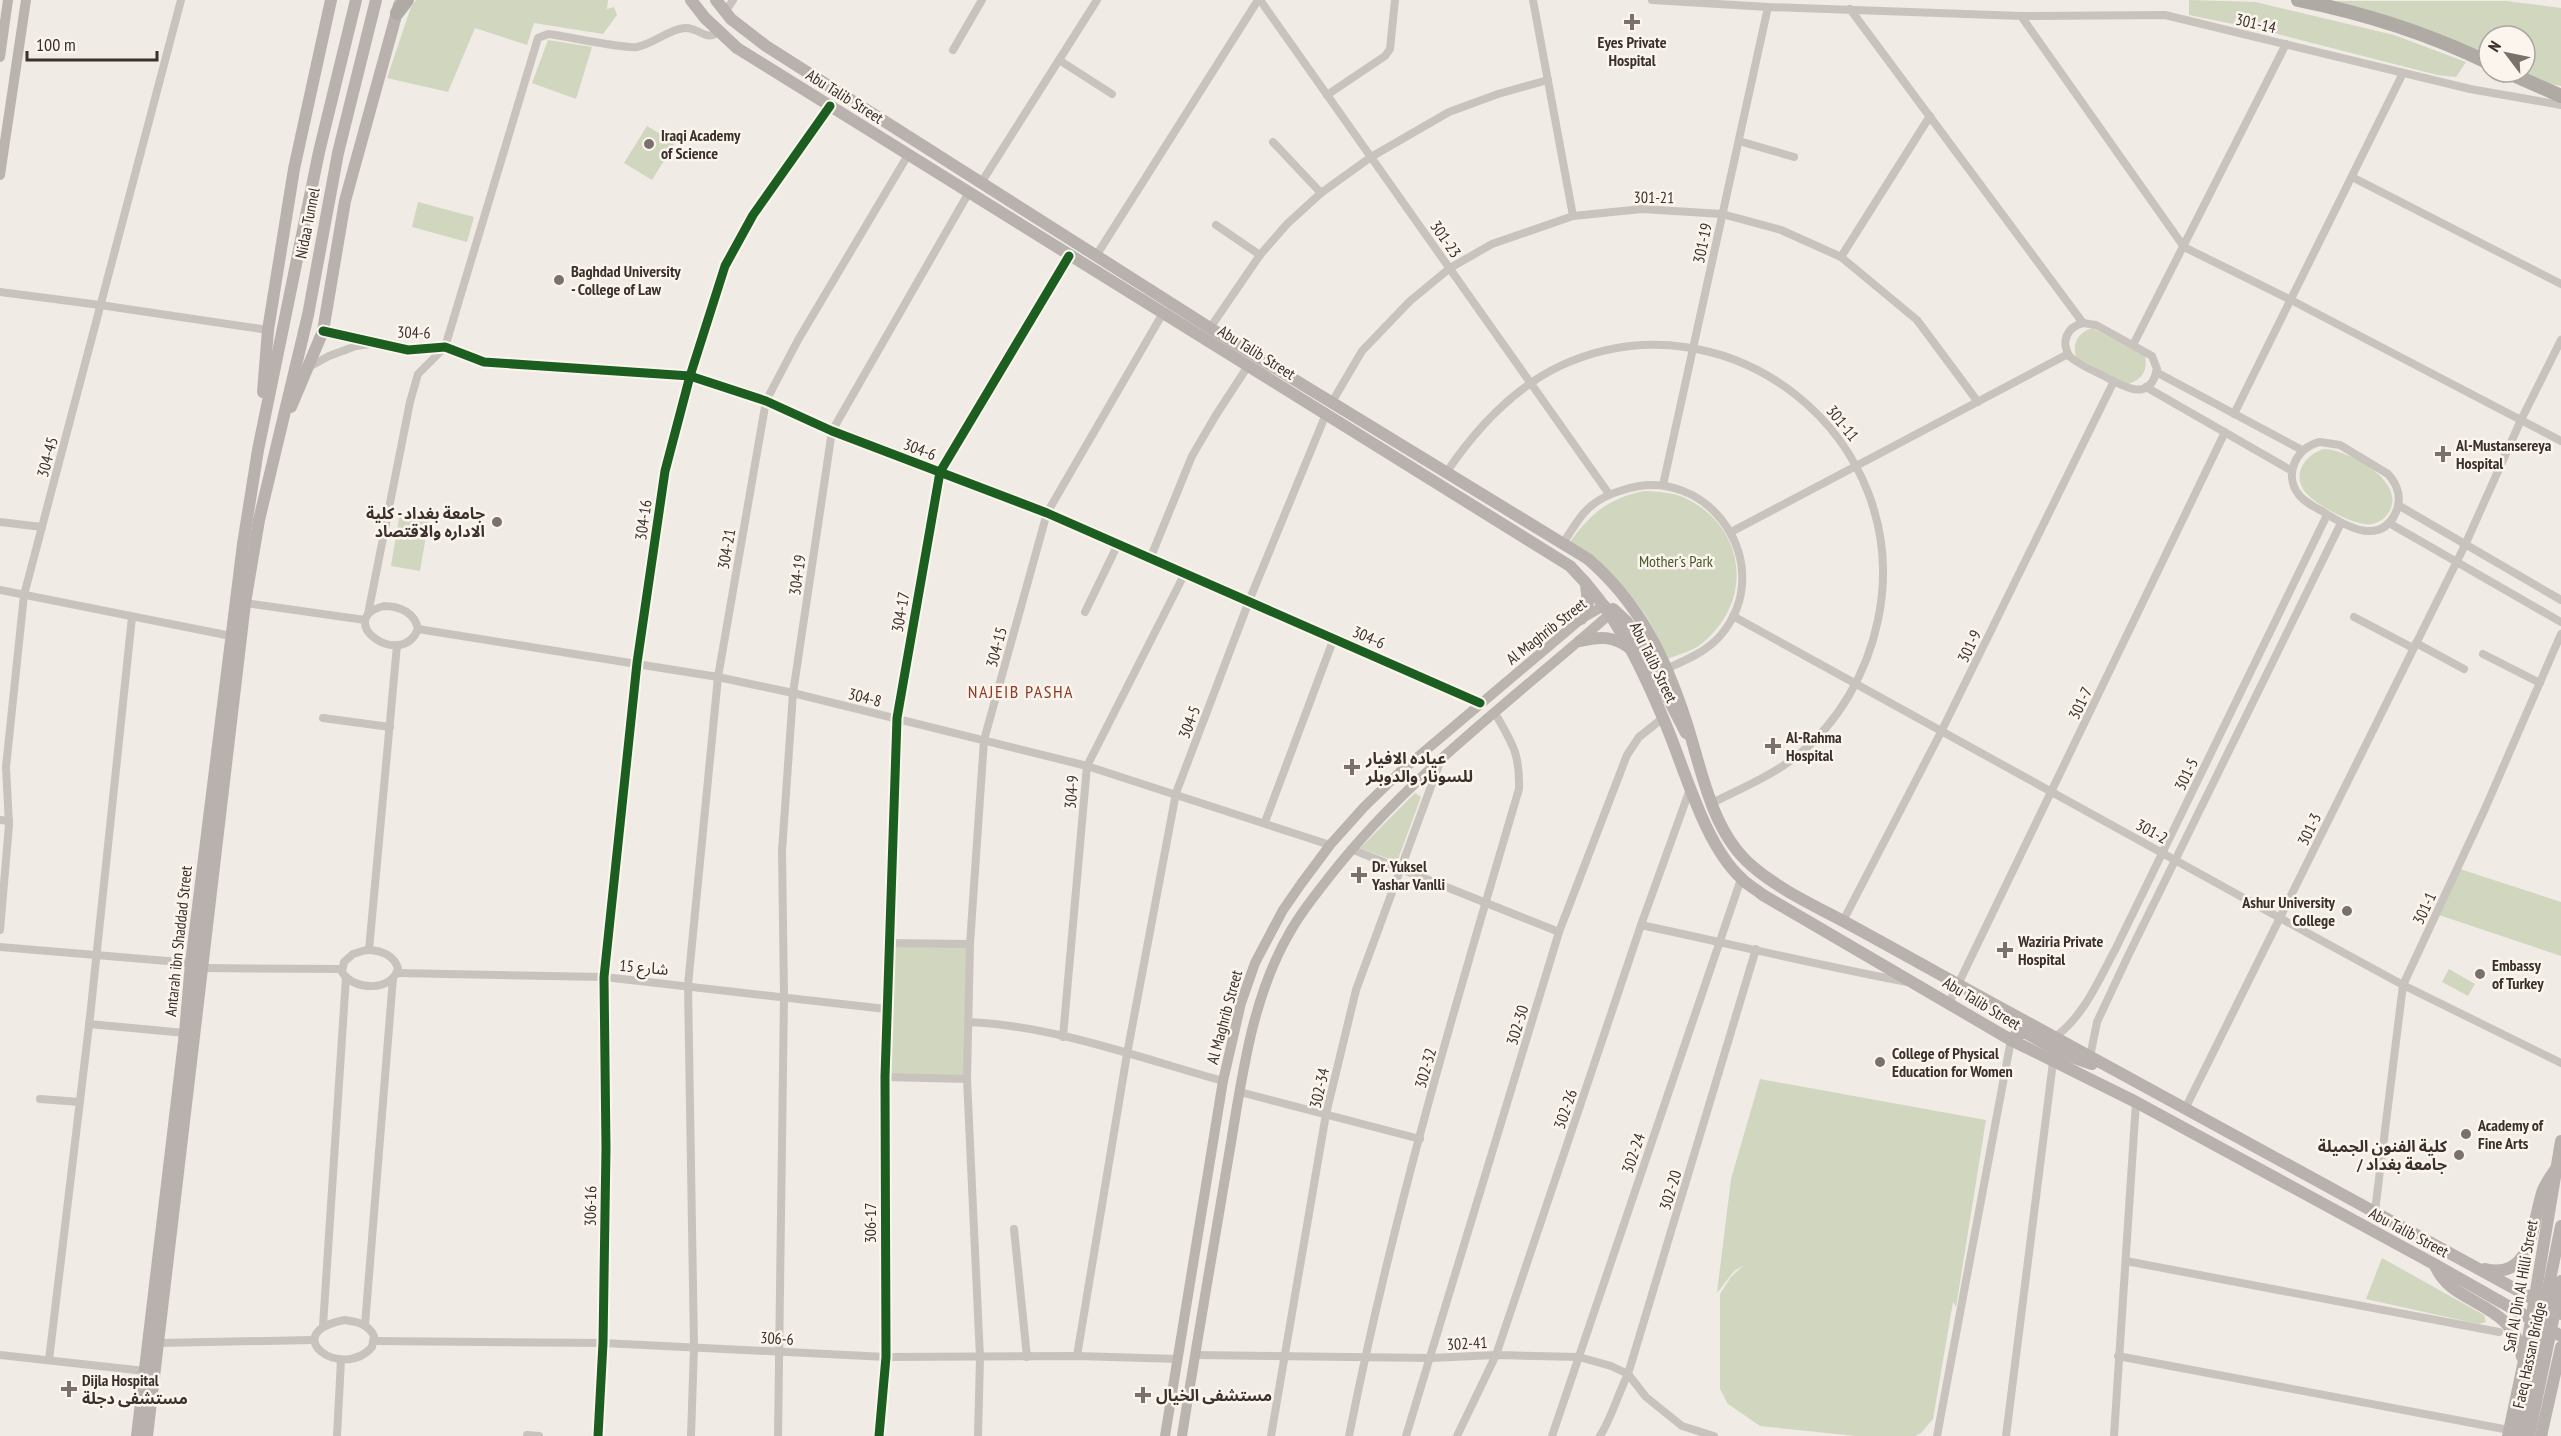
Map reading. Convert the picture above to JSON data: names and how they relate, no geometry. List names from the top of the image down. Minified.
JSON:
{"streets":{"main road":["Abu Talib Street","Nidaa Tunnel","Antarah ibn Shaddad Street","Safi Al Din Al Hilli Street","Faeq Hassan Bridge"],"street":["301-14","301-21","301-23","301-19","304-6","301-11","304-45","304-16","304-21","304-19","304-17","Al Maghrib Street","301-9","304-15","304-8","301-7","304-5","301-5","304-9","301-3","301-2","301-1","شارع 15","302-30","302-32","302-34","302-26","302-24","302-20","306-16","306-17","306-6","302-41"]},"crossings":[["301-14","301-19"],["Abu Talib Street","301-21"],["Abu Talib Street","301-11"],["Abu Talib Street","304-16"],["Abu Talib Street","304-21"],["Abu Talib Street","304-19"],["Abu Talib Street","304-17"],["Abu Talib Street","Al Maghrib Street"],["Abu Talib Street","301-9"],["Abu Talib Street","304-15"],["Abu Talib Street","301-7"],["Abu Talib Street","304-5"],["Abu Talib Street","301-5"],["Abu Talib Street","301-3"],["Abu Talib Street","301-1"],["Abu Talib Street","302-30"],["Abu Talib Street","302-26"],["Abu Talib Street","302-24"],["Abu Talib Street","Safi Al Din Al Hilli Street"],["301-21","301-23"],["301-21","301-19"],["Nidaa Tunnel","Antarah ibn Shaddad Street"],["301-23","301-11"],["301-19","301-11"],["304-6","304-16"],["304-6","304-21"],["304-6","304-19"],["304-6","304-17"],["304-6","Al Maghrib Street"],["304-6","304-15"],["304-6","304-5"],["304-6","304-9"],["301-11","301-2"],["304-16","304-8"],["304-16","شارع 15"],["304-16","306-16"],["304-21","304-8"],["304-21","شارع 15"],["304-21","306-6"],["304-19","304-8"],["304-19","شارع 15"],["304-19","306-6"],["304-17","304-8"],["304-17","شارع 15"],["304-17","306-17"],["Al Maghrib Street","304-8"],["Al Maghrib Street","302-32"],["Al Maghrib Street","302-34"],["Al Maghrib Street","306-6"],["Al Maghrib Street","302-41"],["301-9","301-2"],["304-15","304-8"],["304-15","306-6"],["304-8","304-5"],["304-8","304-9"],["301-7","301-2"],["304-5","306-6"],["301-5","301-2"],["301-3","301-2"],["301-2","301-1"],["Antarah ibn Shaddad Street","شارع 15"],["شارع 15","306-16"],["شارع 15","306-17"],["302-30","302-41"],["302-32","302-41"],["302-34","302-41"],["302-26","302-41"],["302-24","302-41"],["302-20","302-41"],["306-16","306-6"],["306-17","306-6"],["Safi Al Din Al Hilli Street","Faeq Hassan Bridge"]],"districts":["NAJEIB PASHA"],"parks":["Mother's Park"],"places":{"health":["Eyes Private Hospital","Al-Mustansereya Hospital","Al-Rahma Hospital","عياده الافيار للسونار والدوبلر","Dr. Yuksel Yashar Vanlli","Waziria Private Hospital","Dijla Hospital مستشفى دجلة","مستشفى الخيال"],"other":["Iraqi Academy of Science","Baghdad University - College of Law","جامعة بغداد - كلية الاداره والاقتصاد","Ashur University College","Embassy of Turkey","College of Physical Education for Women","Academy of Fine Arts","كلية الفنون الجميلة / جامعة بغداد"]},"scale_bar":"100 m","north":"top left"}
